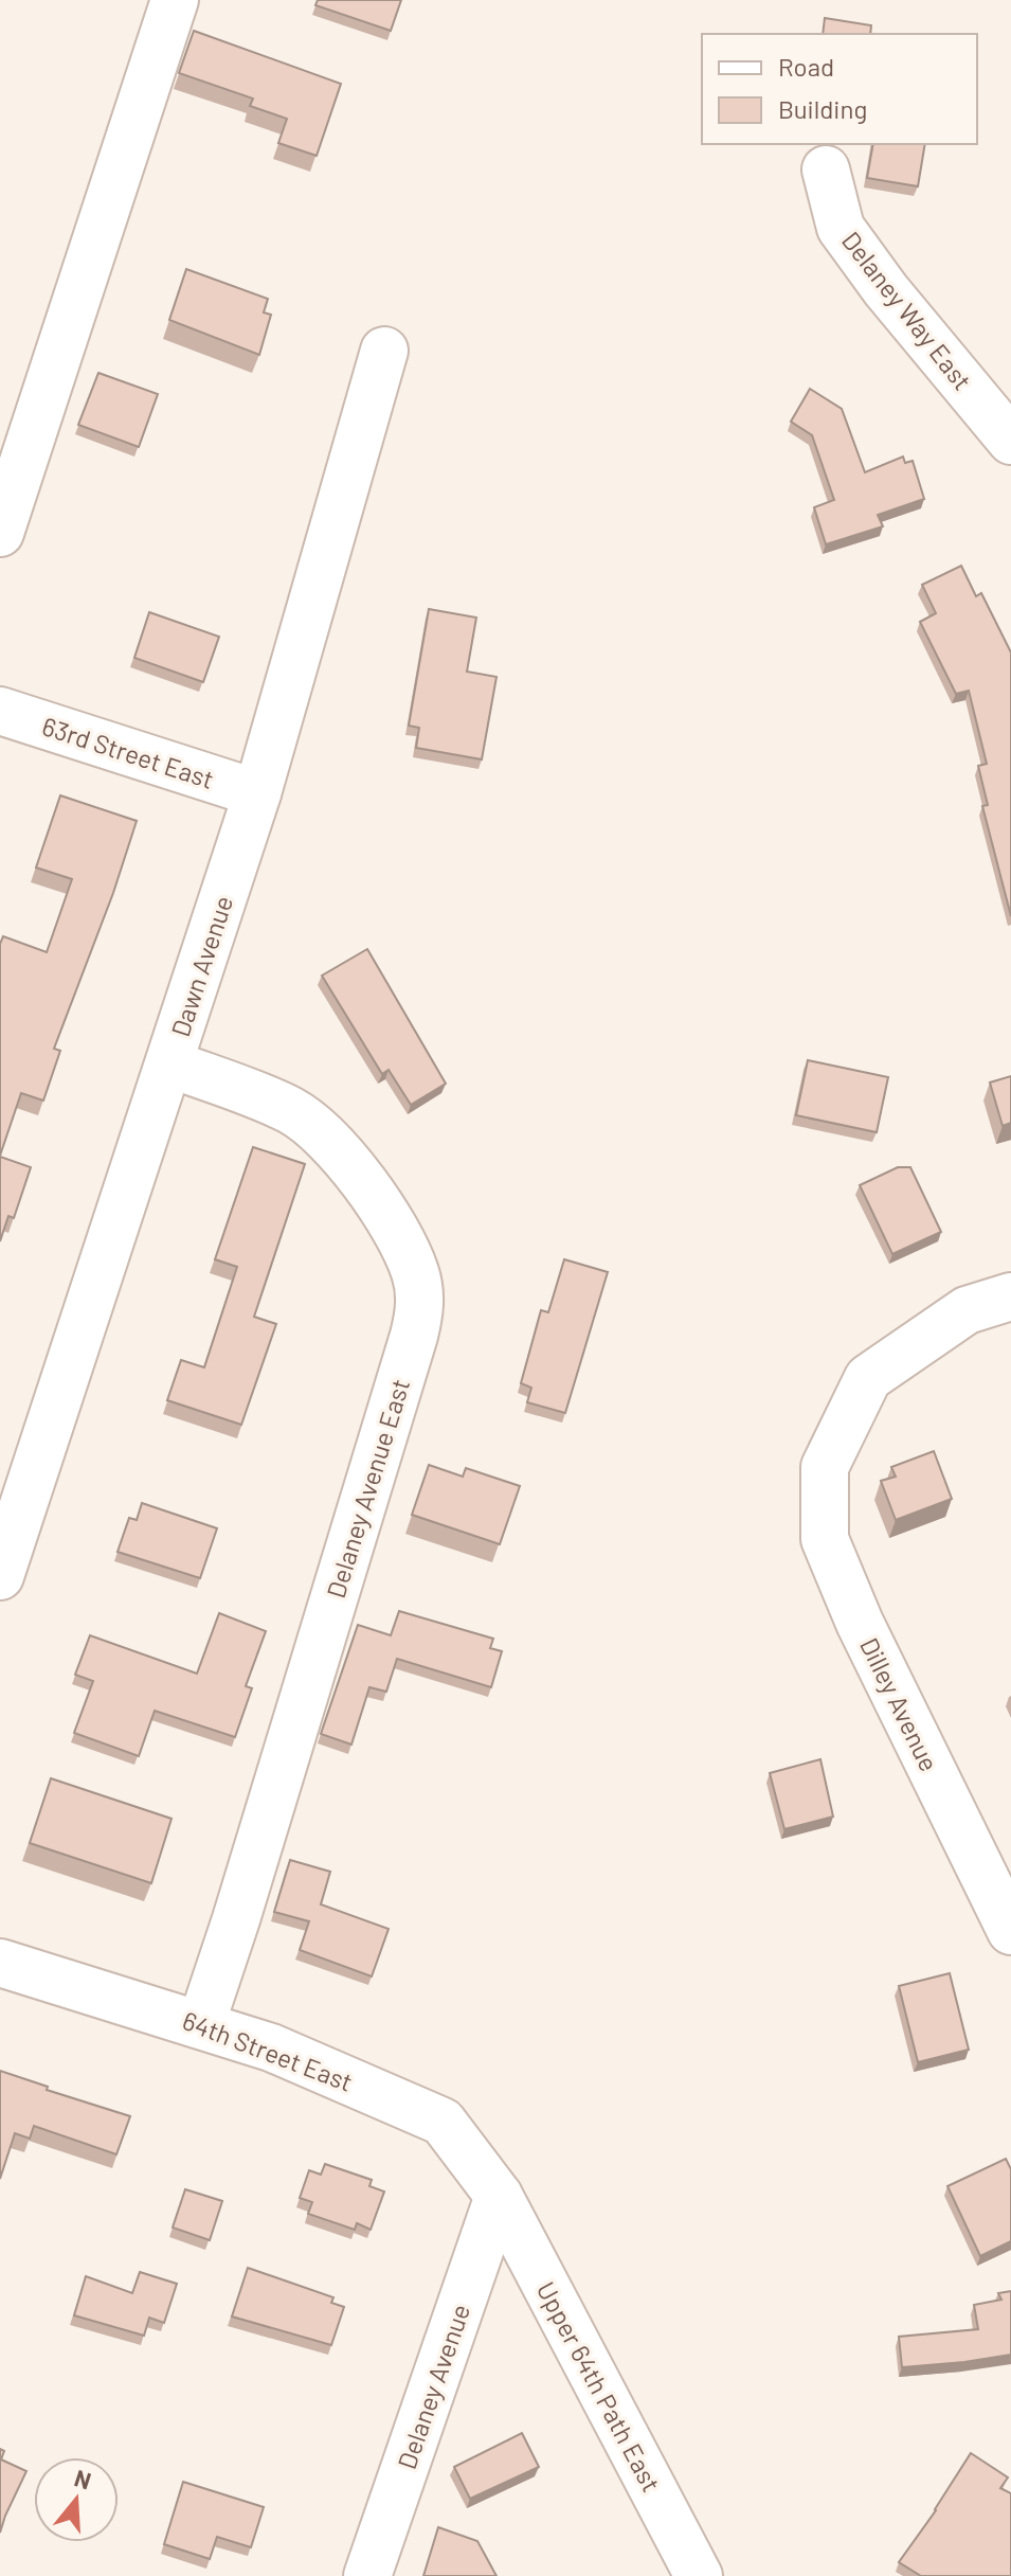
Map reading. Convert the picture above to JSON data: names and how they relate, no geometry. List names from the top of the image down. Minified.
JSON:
{"streets":{"street":["Delaney Way East","63rd Street East","Dawn Avenue","Delaney Avenue East","Dilley Avenue","64th Street East","Delaney Avenue","Upper 64th Path East"]},"crossings":[["63rd Street East","Dawn Avenue"],["Dawn Avenue","Delaney Avenue East"],["Delaney Avenue East","64th Street East"],["64th Street East","Delaney Avenue"],["64th Street East","Upper 64th Path East"],["Delaney Avenue","Upper 64th Path East"]],"legend":["Road","Building"],"north":"top"}
